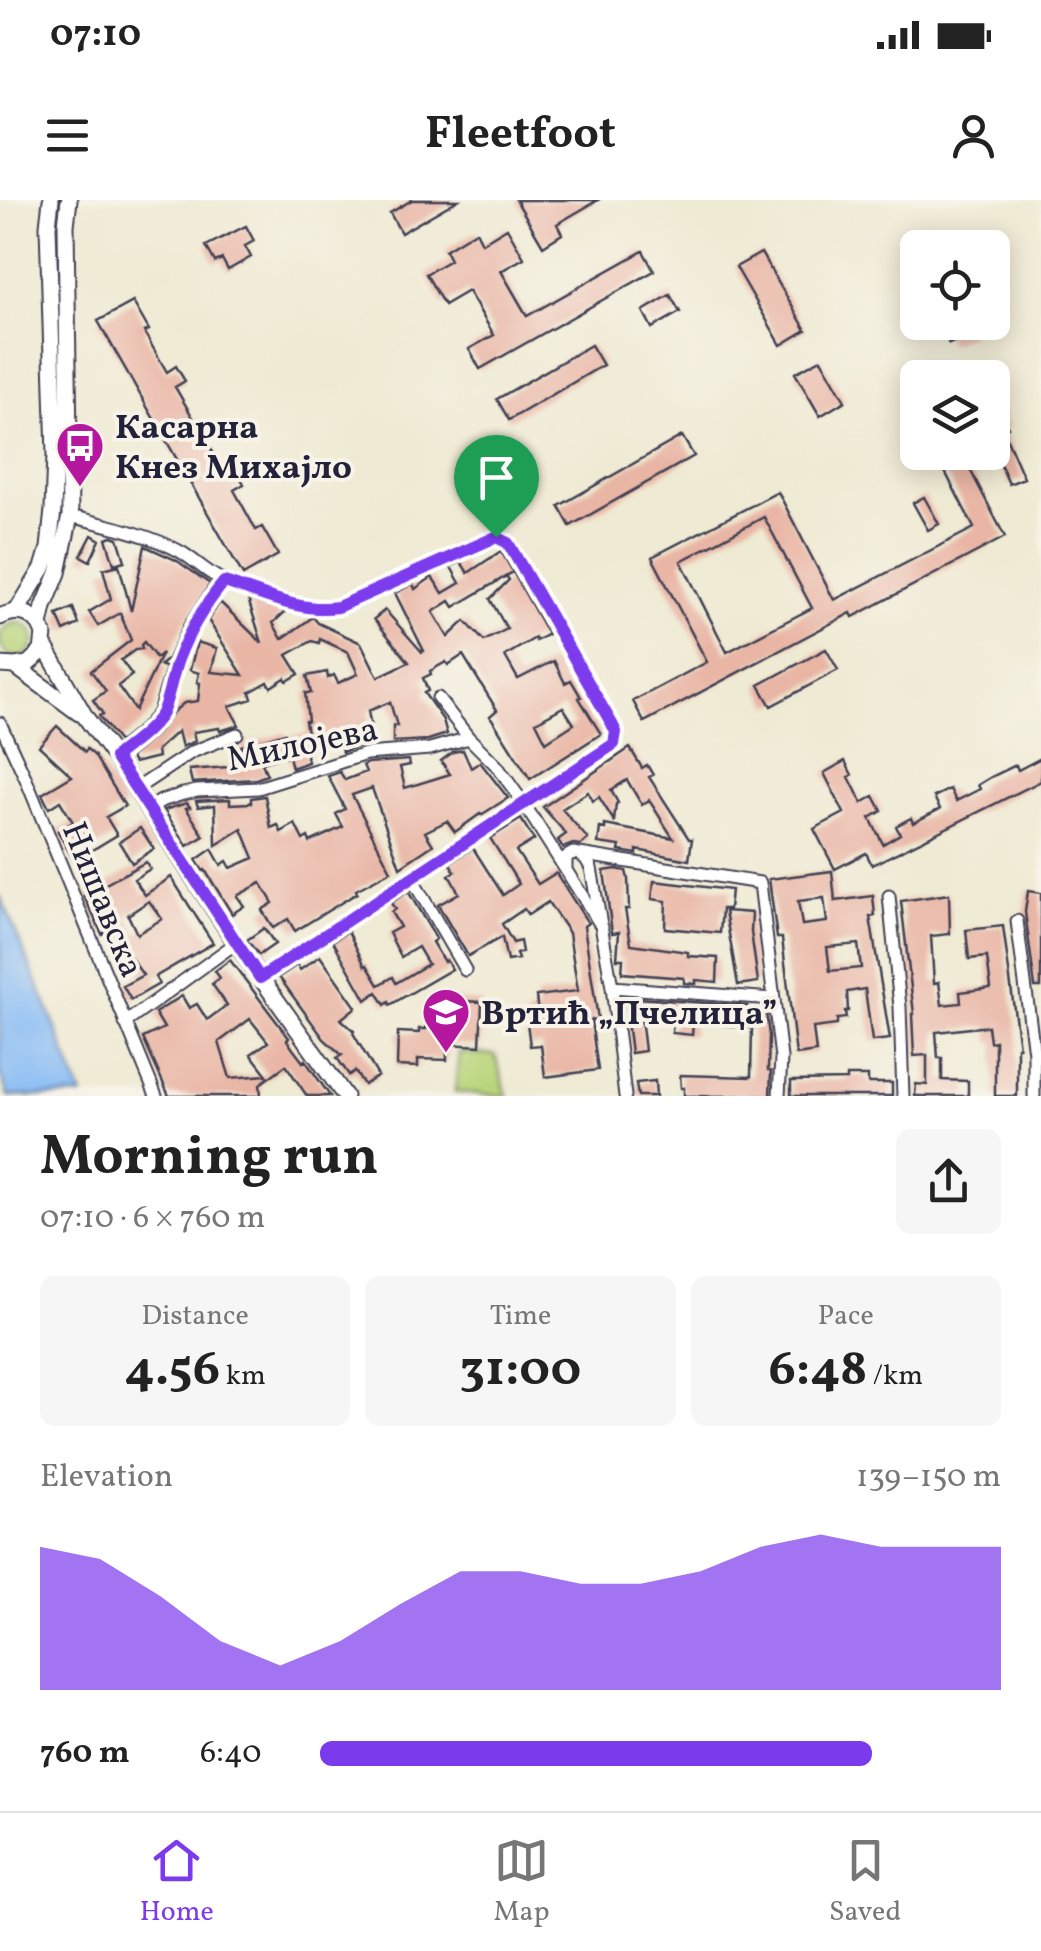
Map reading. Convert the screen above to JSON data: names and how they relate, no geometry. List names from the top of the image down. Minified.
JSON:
{"streets":{"street":["Милојева","Нишавска"]},"places":{"bus stop":["Касарна Кнез Михајло"],"school or university":["Вртић „Пчелица”"]},"page":{"status":"07:10","header":"Fleetfoot","heading":["Morning run","07:10 · 6 × 760 m"],"stats":[["Distance","4.56 km"],["Time","31:00"],["Pace","6:48 /km"]],"chart":["Elevation","139–150 m"],"list":[{"name":"760 m","note":"6:40"}],"tabs":["Home","Map","Saved"]}}
